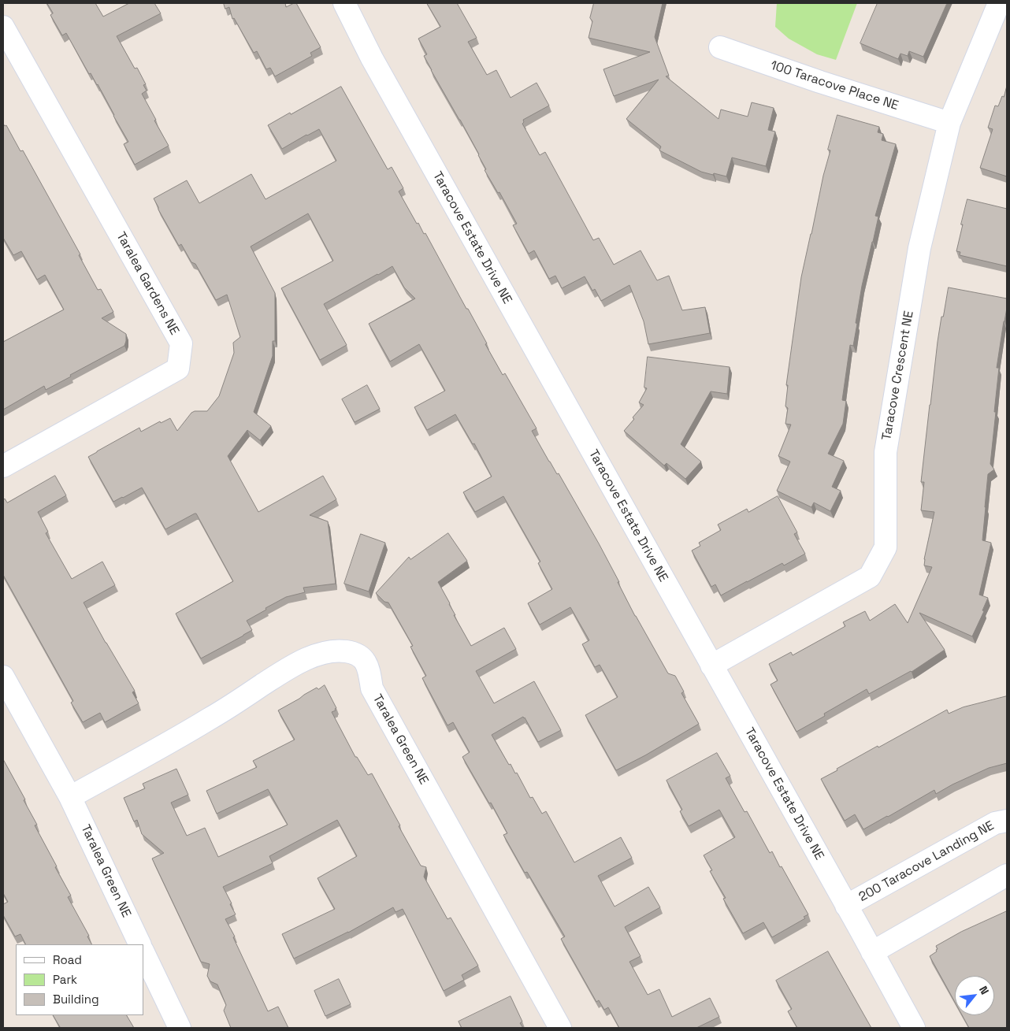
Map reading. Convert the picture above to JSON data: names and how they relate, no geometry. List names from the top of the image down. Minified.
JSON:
{"streets":{"street":["100 Taracove Place NE","Taracove Estate Drive NE","Taralea Gardens NE","Taracove Crescent NE","Taralea Green NE","200 Taracove Landing NE"]},"crossings":[["100 Taracove Place NE","Taracove Crescent NE"],["Taracove Estate Drive NE","Taracove Crescent NE"],["Taracove Estate Drive NE","200 Taracove Landing NE"]],"legend":["Road","Park","Building"],"north":"top right"}
